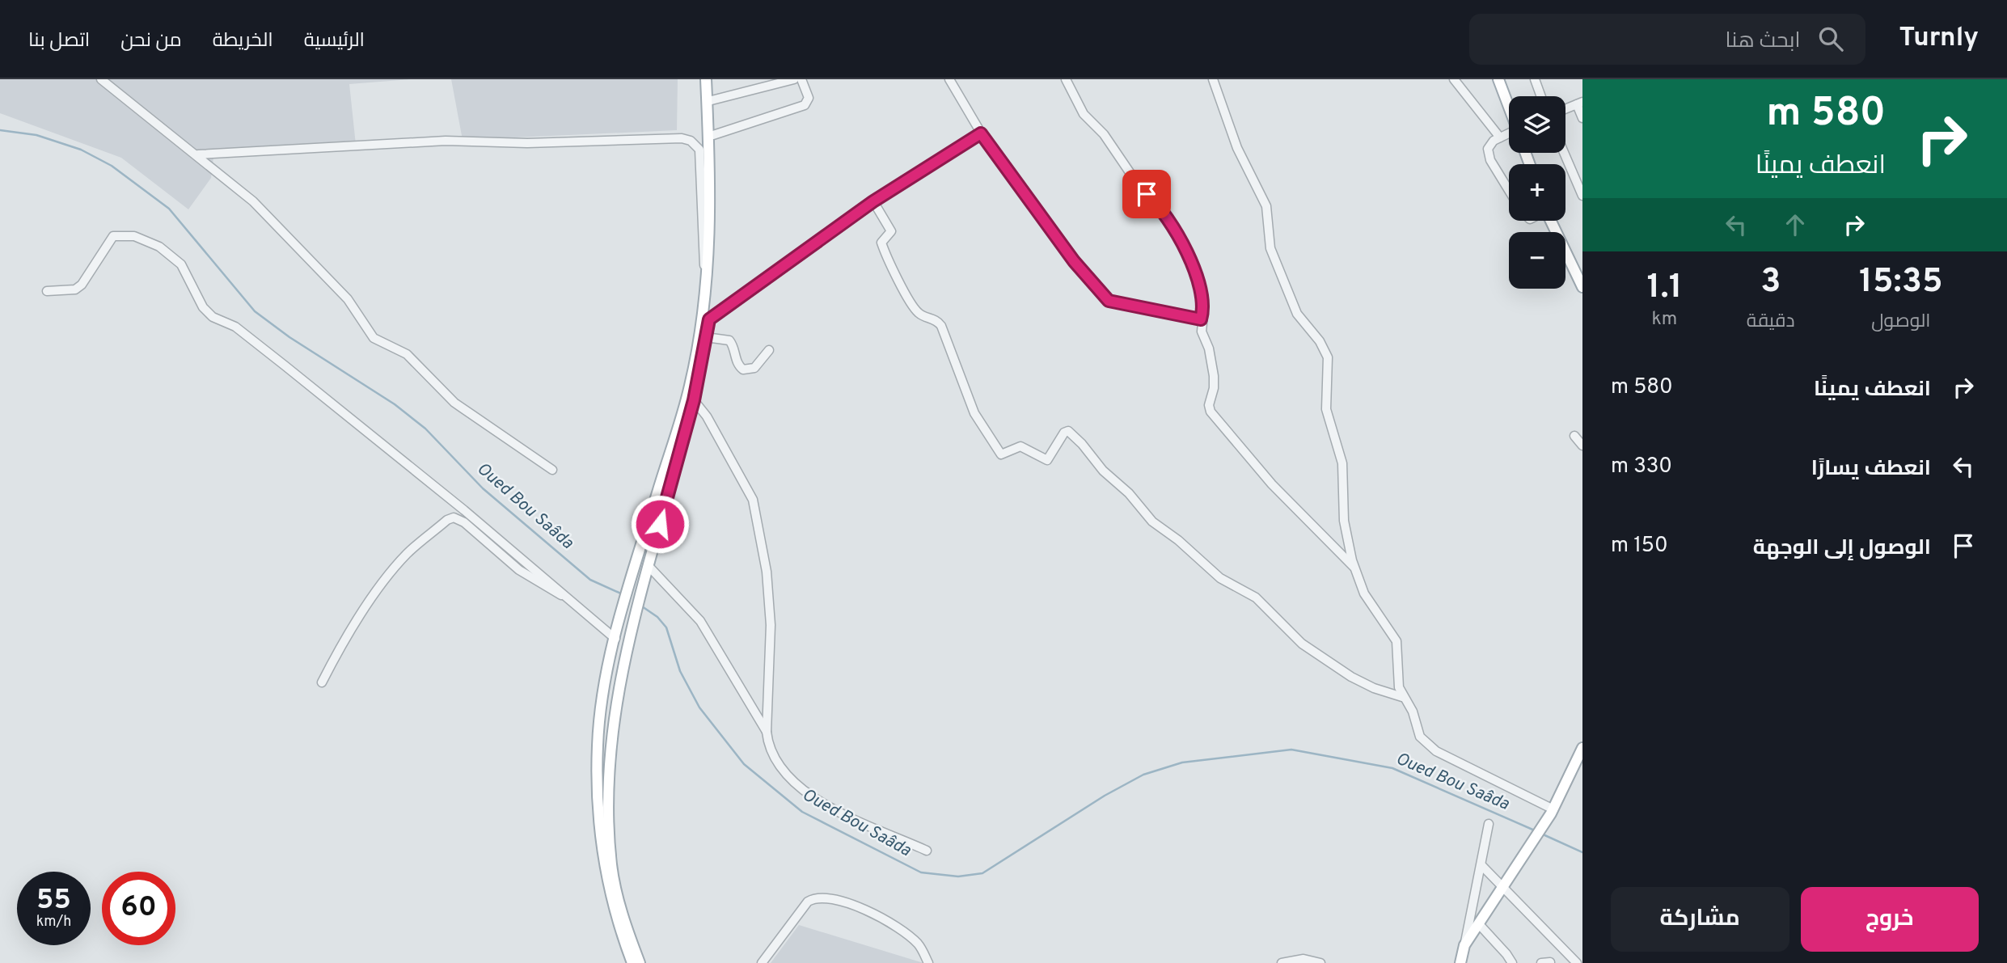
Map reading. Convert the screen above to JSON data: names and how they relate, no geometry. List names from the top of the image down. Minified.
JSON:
{"water":["Oued Bou Saâda"],"page":{"header":"Turnly","search":"ابحث هنا","nav":["الرئيسية","الخريطة","من نحن","اتصل بنا"],"turn":["580 m","انعطف يمينًا"],"map_buttons":["+","−"],"eta":["15:35","الوصول","3","دقيقة","1.1","km"],"list":[{"name":"انعطف يمينًا","value":"580 m"},{"name":"انعطف يسارًا","value":"330 m"},{"name":"الوصول إلى الوجهة","value":"150 m"}],"speed":"55 km/h","limit":"60","buttons":["خروج","مشاركة"]}}
